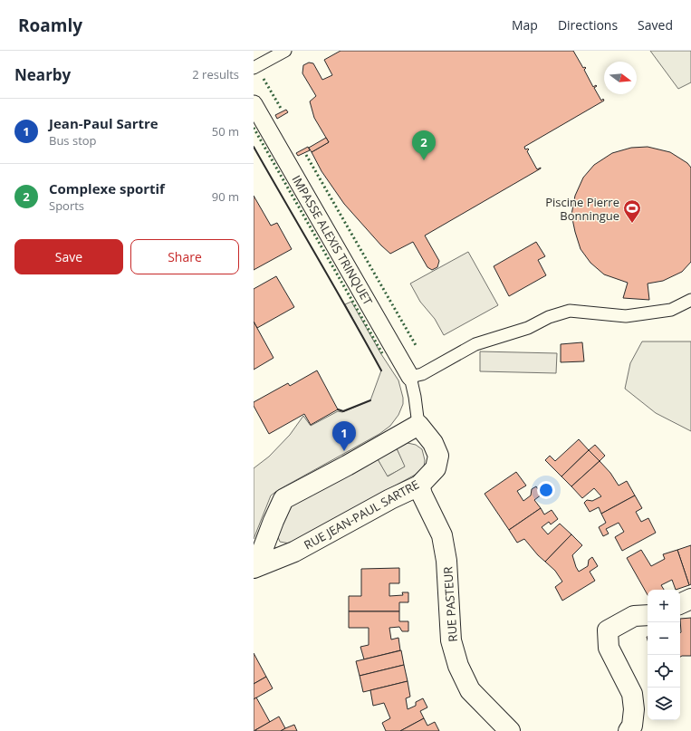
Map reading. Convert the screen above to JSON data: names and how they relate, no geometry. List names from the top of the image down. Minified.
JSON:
{"streets":{"street":["IMPASSE ALEXIS TRINQUET","RUE JEAN-PAUL SARTRE","RUE PASTEUR"]},"crossings":[["IMPASSE ALEXIS TRINQUET","RUE JEAN-PAUL SARTRE"],["RUE JEAN-PAUL SARTRE","RUE PASTEUR"]],"places":{"sports":["Piscine Pierre Bonningue"]},"north":"right","page":{"header":"Roamly","nav":["Map","Directions","Saved"],"heading":["Nearby","2 results"],"list":[{"mark":"1","name":"Jean-Paul Sartre","note":"Bus stop","value":"50 m"},{"mark":"2","name":"Complexe sportif","note":"Sports","value":"90 m"}],"pins":["2","1"],"buttons":["Save","Share"],"map_buttons":["+","−"]}}
